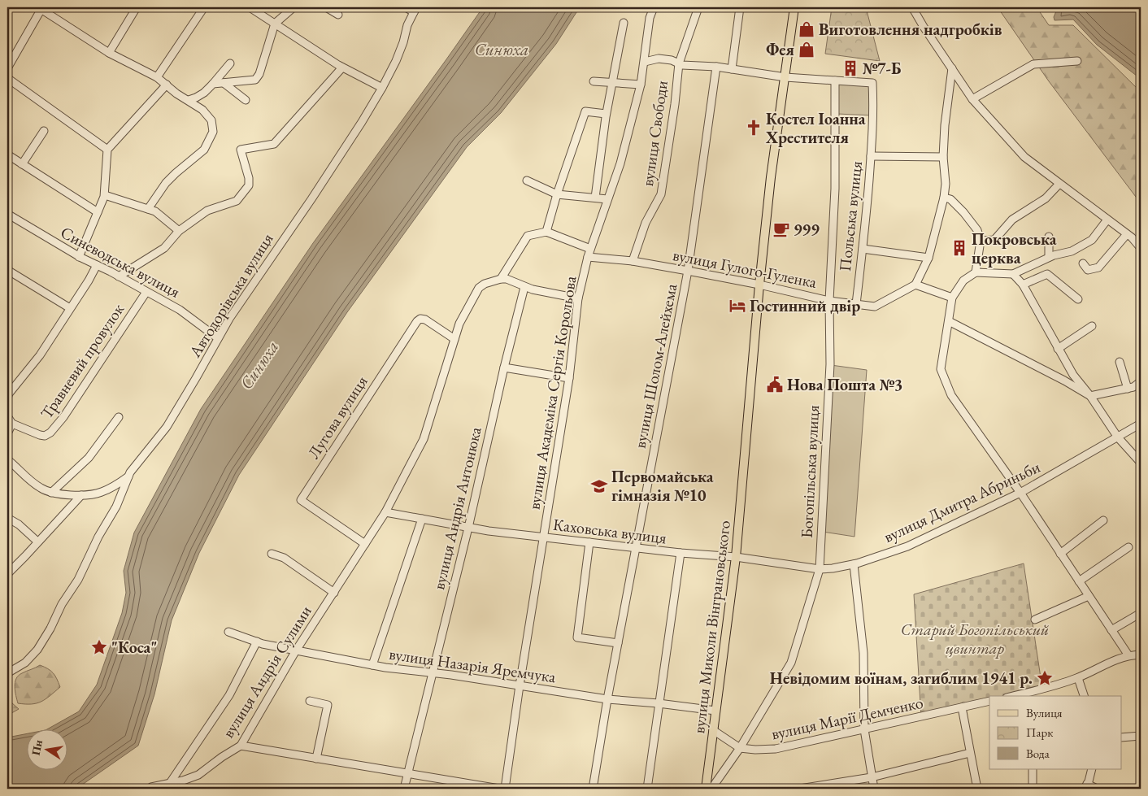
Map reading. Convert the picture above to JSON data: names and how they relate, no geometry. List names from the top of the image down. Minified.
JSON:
{"streets":{"main road":["вулиця Миколи Вінграновського"],"street":["вулиця Свободи","Польська вулиця","Синеводська вулиця","вулиця Гулого-Гуленка","Автодорівська вулиця","Травневий провулок","вулиця Шолом-Алейхема","вулиця Академіка Сергія Корольова","Лугова вулиця","Богопільська вулиця","вулиця Дмитра Абриньби","вулиця Андрія Антонюка","Каховська вулиця","вулиця Назарія Яремчука","вулиця Андрія Сулими","вулиця Марії Демченко"]},"crossings":[["вулиця Свободи","вулиця Гулого-Гуленка"],["Польська вулиця","вулиця Гулого-Гуленка"],["Польська вулиця","Богопільська вулиця"],["Синеводська вулиця","Автодорівська вулиця"],["Синеводська вулиця","Травневий провулок"],["вулиця Гулого-Гуленка","вулиця Шолом-Алейхема"],["вулиця Гулого-Гуленка","вулиця Академіка Сергія Корольова"],["вулиця Гулого-Гуленка","Богопільська вулиця"],["вулиця Гулого-Гуленка","вулиця Миколи Вінграновського"],["вулиця Шолом-Алейхема","Каховська вулиця"],["вулиця Шолом-Алейхема","вулиця Назарія Яремчука"],["вулиця Академіка Сергія Корольова","Каховська вулиця"],["вулиця Академіка Сергія Корольова","вулиця Назарія Яремчука"],["Лугова вулиця","вулиця Андрія Сулими"],["Богопільська вулиця","вулиця Дмитра Абриньби"],["Богопільська вулиця","вулиця Марії Демченко"],["вулиця Дмитра Абриньби","Каховська вулиця"],["вулиця Дмитра Абриньби","вулиця Миколи Вінграновського"],["вулиця Андрія Антонюка","Каховська вулиця"],["вулиця Андрія Антонюка","вулиця Назарія Яремчука"],["Каховська вулиця","вулиця Миколи Вінграновського"],["Каховська вулиця","вулиця Андрія Сулими"],["вулиця Миколи Вінграновського","вулиця Назарія Яремчука"],["вулиця Миколи Вінграновського","вулиця Марії Демченко"],["вулиця Назарія Яремчука","вулиця Андрія Сулими"]],"water":["Синюха"],"parks":["Старий Богопільський цвинтар"],"places":{"shop":["Виготовлення надгробків","Фея"],"building":["№7-Б","Покровська церква"],"church":["Костел Іоанна Хрестителя"],"cafe":["999"],"hotel":["Гостинний двір"],"public building":["Нова Пошта №3"],"school or university":["Первомайська гімназія №10"],"place":["\"Коса\"","Невідомим воїнам, загиблим 1941 р."]},"legend":["Вулиця","Парк","Вода"],"north":"left"}
